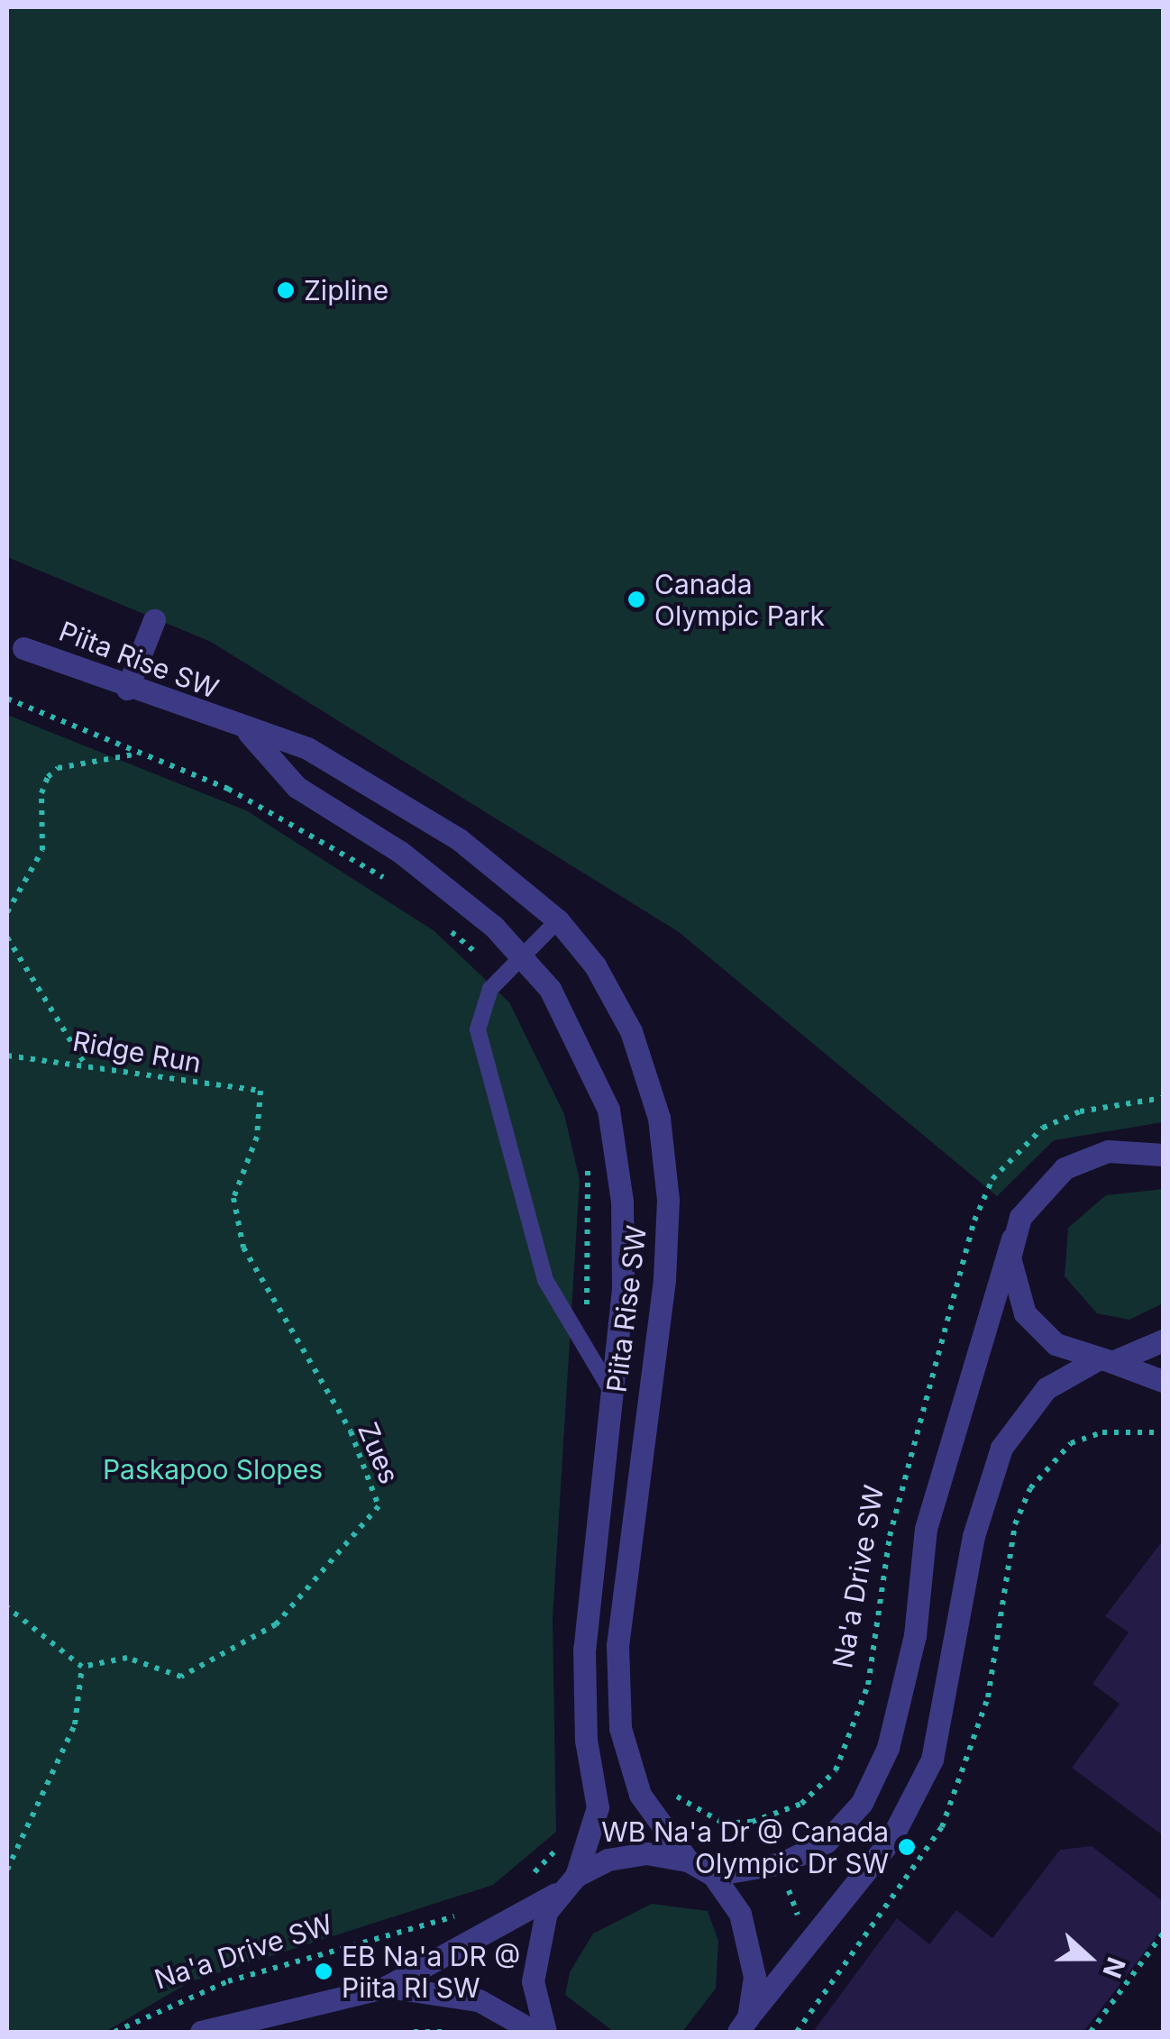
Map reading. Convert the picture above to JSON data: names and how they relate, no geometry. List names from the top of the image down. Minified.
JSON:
{"streets":{"street":["Piita Rise SW"],"path":["Ridge Run","Zues","Na'a Drive SW"]},"crossings":[["Ridge Run","Zues"]],"parks":["Paskapoo Slopes"],"places":["Zipline","Canada Olympic Park","WB Na'a Dr @ Canada Olympic Dr SW","EB Na'a DR @ Piita RI SW"],"north":"right"}
